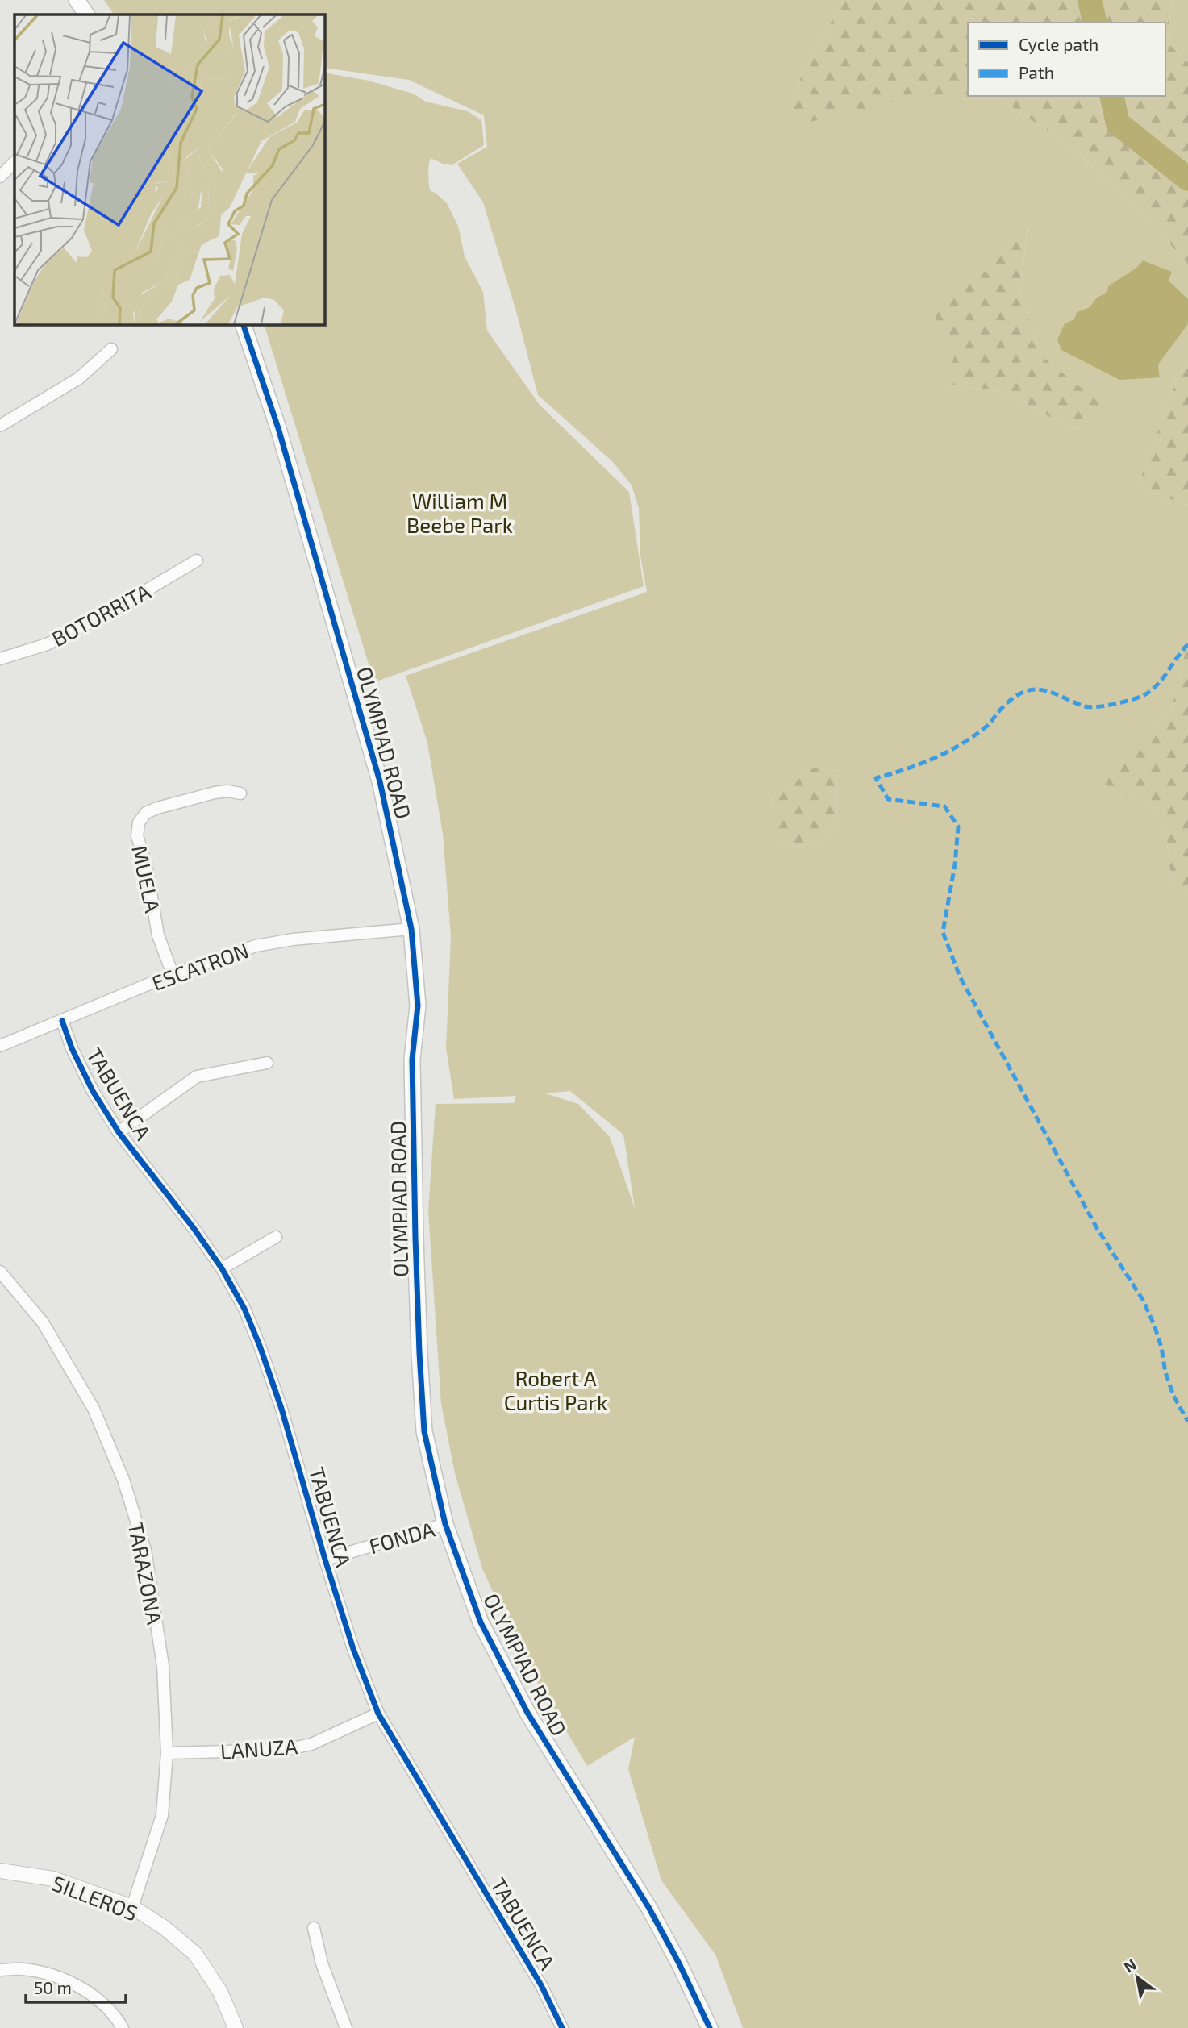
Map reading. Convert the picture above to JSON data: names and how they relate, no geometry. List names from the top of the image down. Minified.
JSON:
{"streets":{"main road":["OLYMPIAD ROAD"],"street":["BOTORRITA","MUELA","ESCATRON","TABUENCA","FONDA","TARAZONA","LANUZA","SILLEROS"]},"crossings":[["OLYMPIAD ROAD","ESCATRON"],["OLYMPIAD ROAD","FONDA"],["MUELA","ESCATRON"],["ESCATRON","TABUENCA"],["TABUENCA","FONDA"],["TABUENCA","LANUZA"],["TARAZONA","LANUZA"],["TARAZONA","SILLEROS"]],"parks":["William M Beebe Park","Robert A Curtis Park"],"legend":["Cycle path","Path"],"scale_bar":"50 m","north":"top left"}
